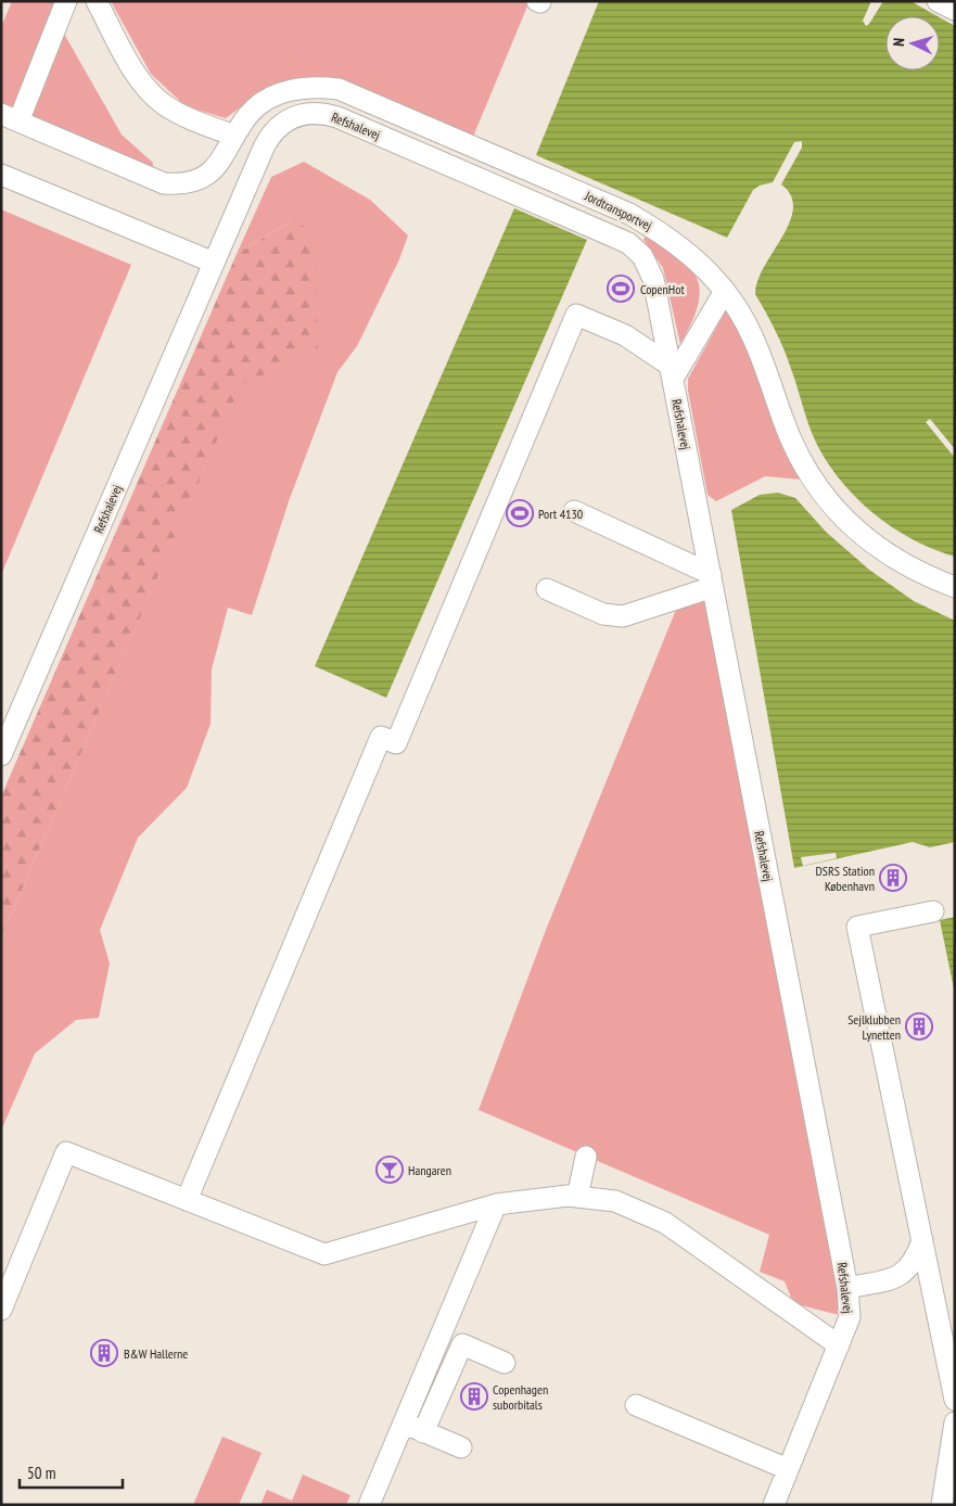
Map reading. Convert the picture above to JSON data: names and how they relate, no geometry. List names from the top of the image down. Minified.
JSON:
{"streets":{"street":["Refshalevej","Jordtransportvej"]},"places":{"sports":["CopenHot","Port 4130"],"building":["DSRS Station København","Sejlklubben Lynetten","B&W Hallerne","Copenhagen suborbitals"],"bar":["Hangaren"]},"scale_bar":"50 m","north":"left"}
